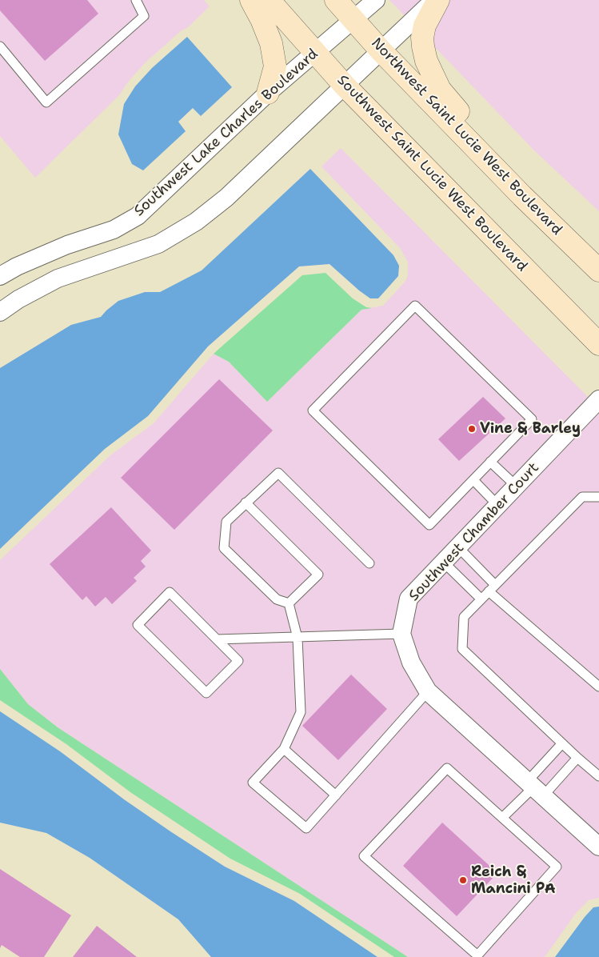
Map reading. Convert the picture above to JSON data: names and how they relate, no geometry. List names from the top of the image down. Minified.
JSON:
{"streets":{"main road":["Northwest Saint Lucie West Boulevard","Southwest Saint Lucie West Boulevard"],"street":["Southwest Lake Charles Boulevard","Southwest Chamber Court"]},"crossings":[["Southwest Lake Charles Boulevard","Northwest Saint Lucie West Boulevard"],["Southwest Lake Charles Boulevard","Southwest Saint Lucie West Boulevard"]],"places":["Vine & Barley","Reich & Mancini PA"]}
